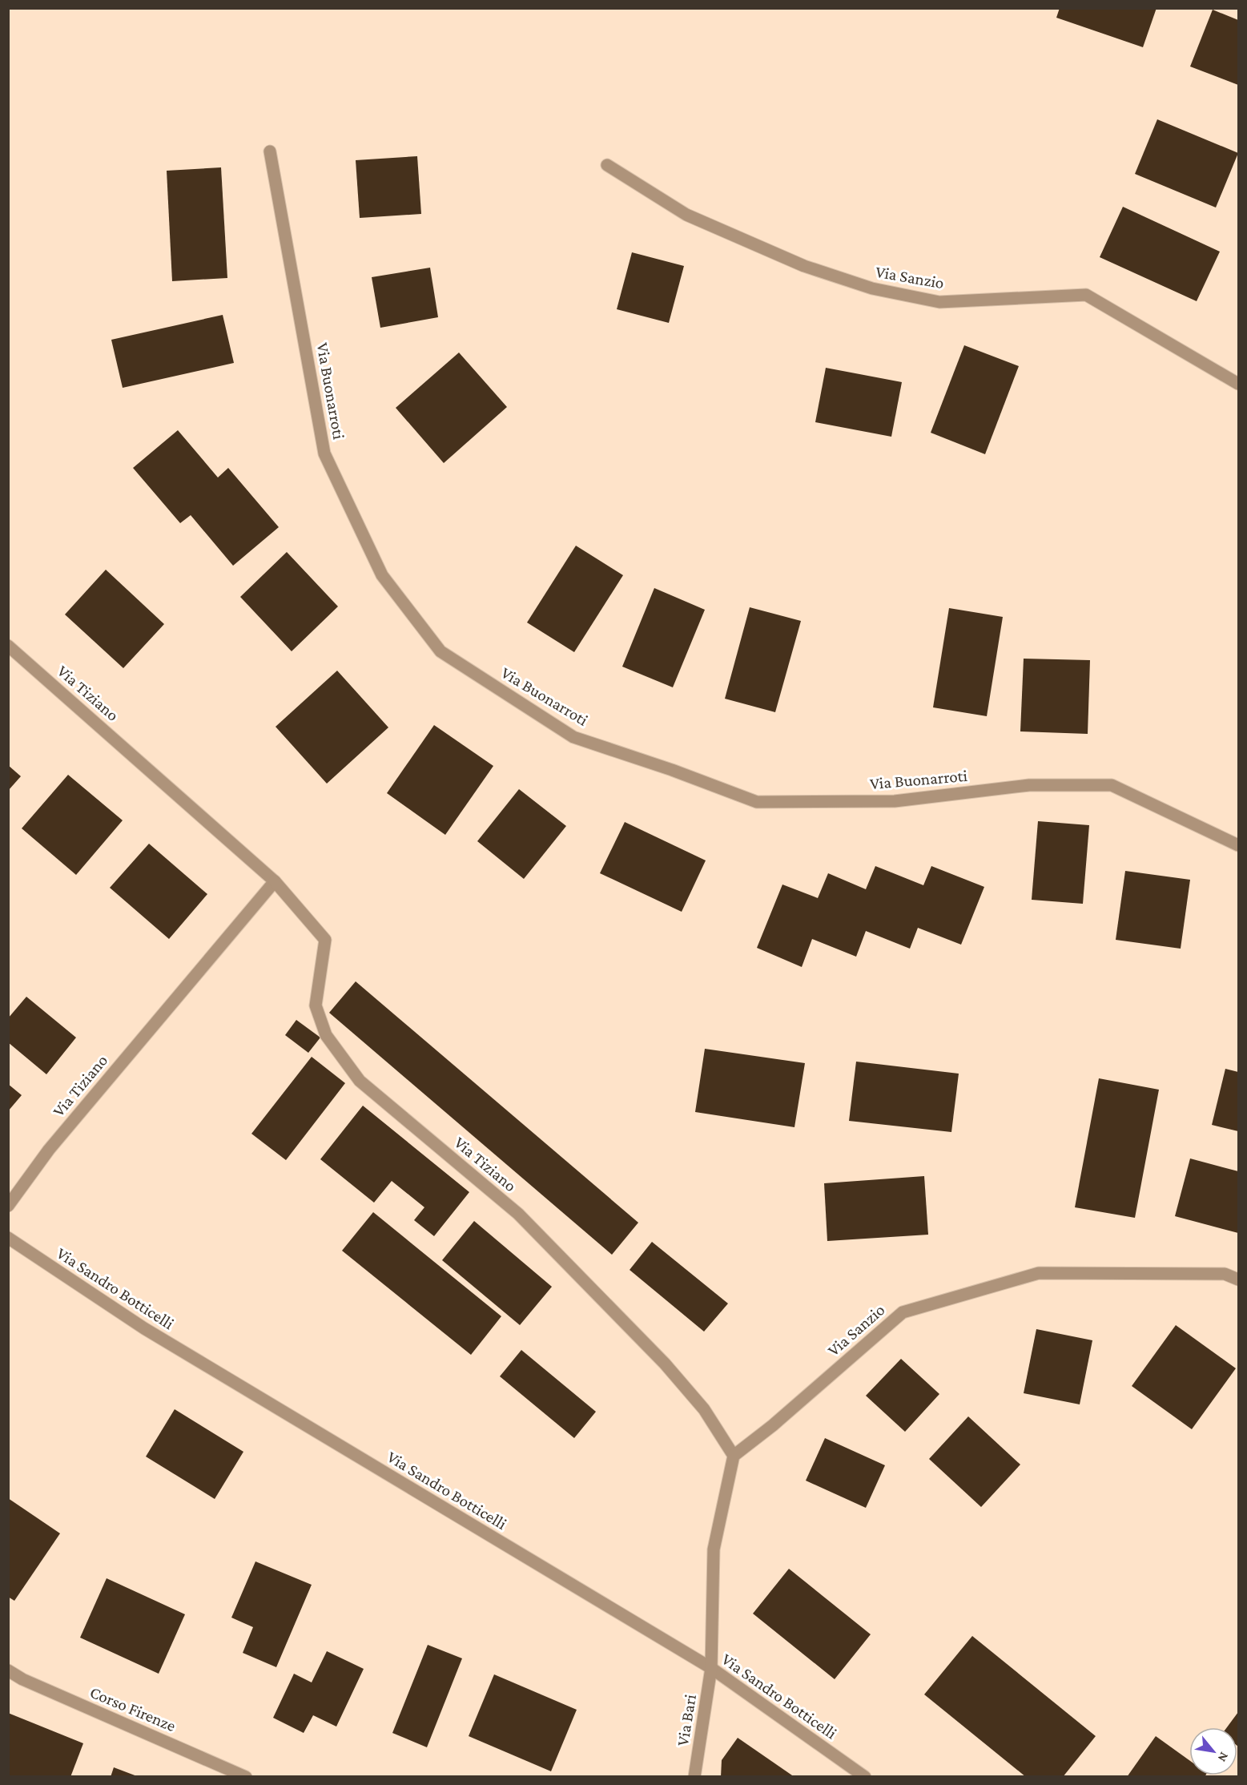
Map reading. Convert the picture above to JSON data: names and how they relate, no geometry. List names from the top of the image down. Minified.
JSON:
{"streets":{"street":["Via Sanzio","Via Buonarroti","Via Tiziano","Via Sandro Botticelli","Corso Firenze","Via Bari"]},"crossings":[["Via Sanzio","Via Tiziano"],["Via Sandro Botticelli","Via Bari"]],"north":"bottom right"}
